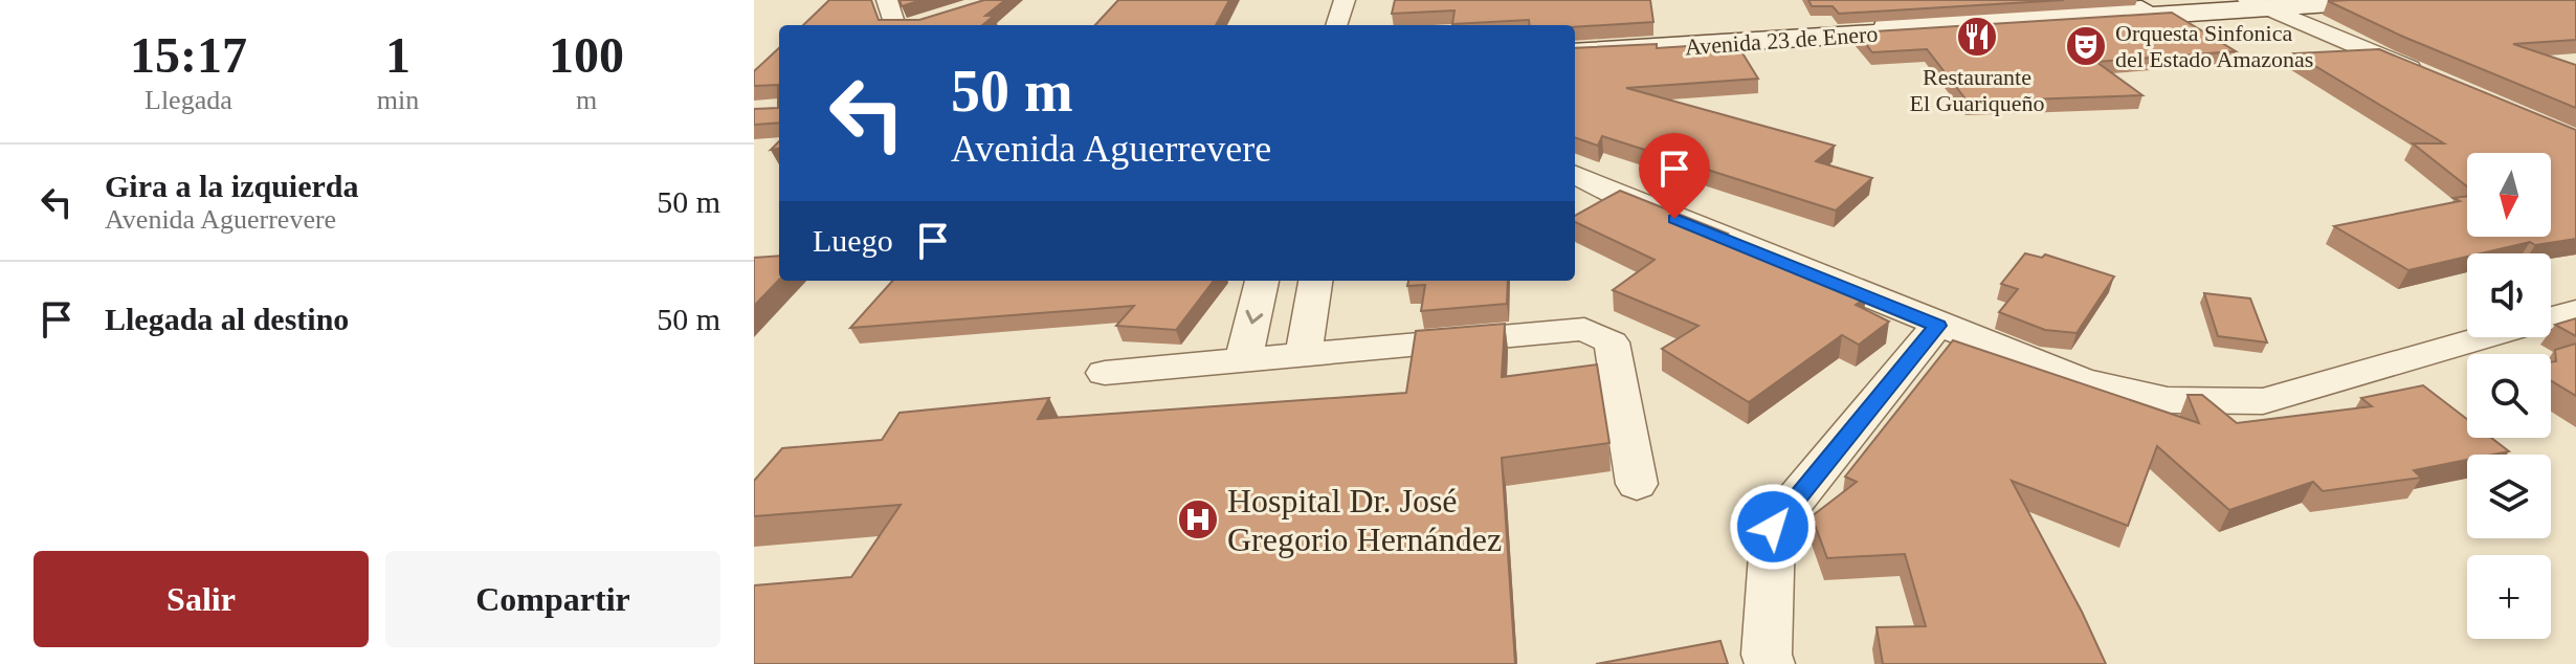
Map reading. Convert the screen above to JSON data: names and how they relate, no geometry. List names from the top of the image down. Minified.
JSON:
{"streets":{"main road":["Avenida 23 de Enero"]},"places":{"restaurant":["Restaurante El Guariqueño"],"theatre":["Orquesta Sinfonica del Estado Amazonas"],"hospital":["Hospital Dr. José Gregorio Hernández"]},"north":"bottom","page":{"eta":["15:17","Llegada","1","min","100","m"],"turn":["50 m","Avenida Aguerrevere"],"list":[{"name":"Gira a la izquierda","note":"Avenida Aguerrevere","value":"50 m"},{"name":"Llegada al destino","value":"50 m"}],"map_buttons":"+","then":"Luego","buttons":["Salir","Compartir"]}}
